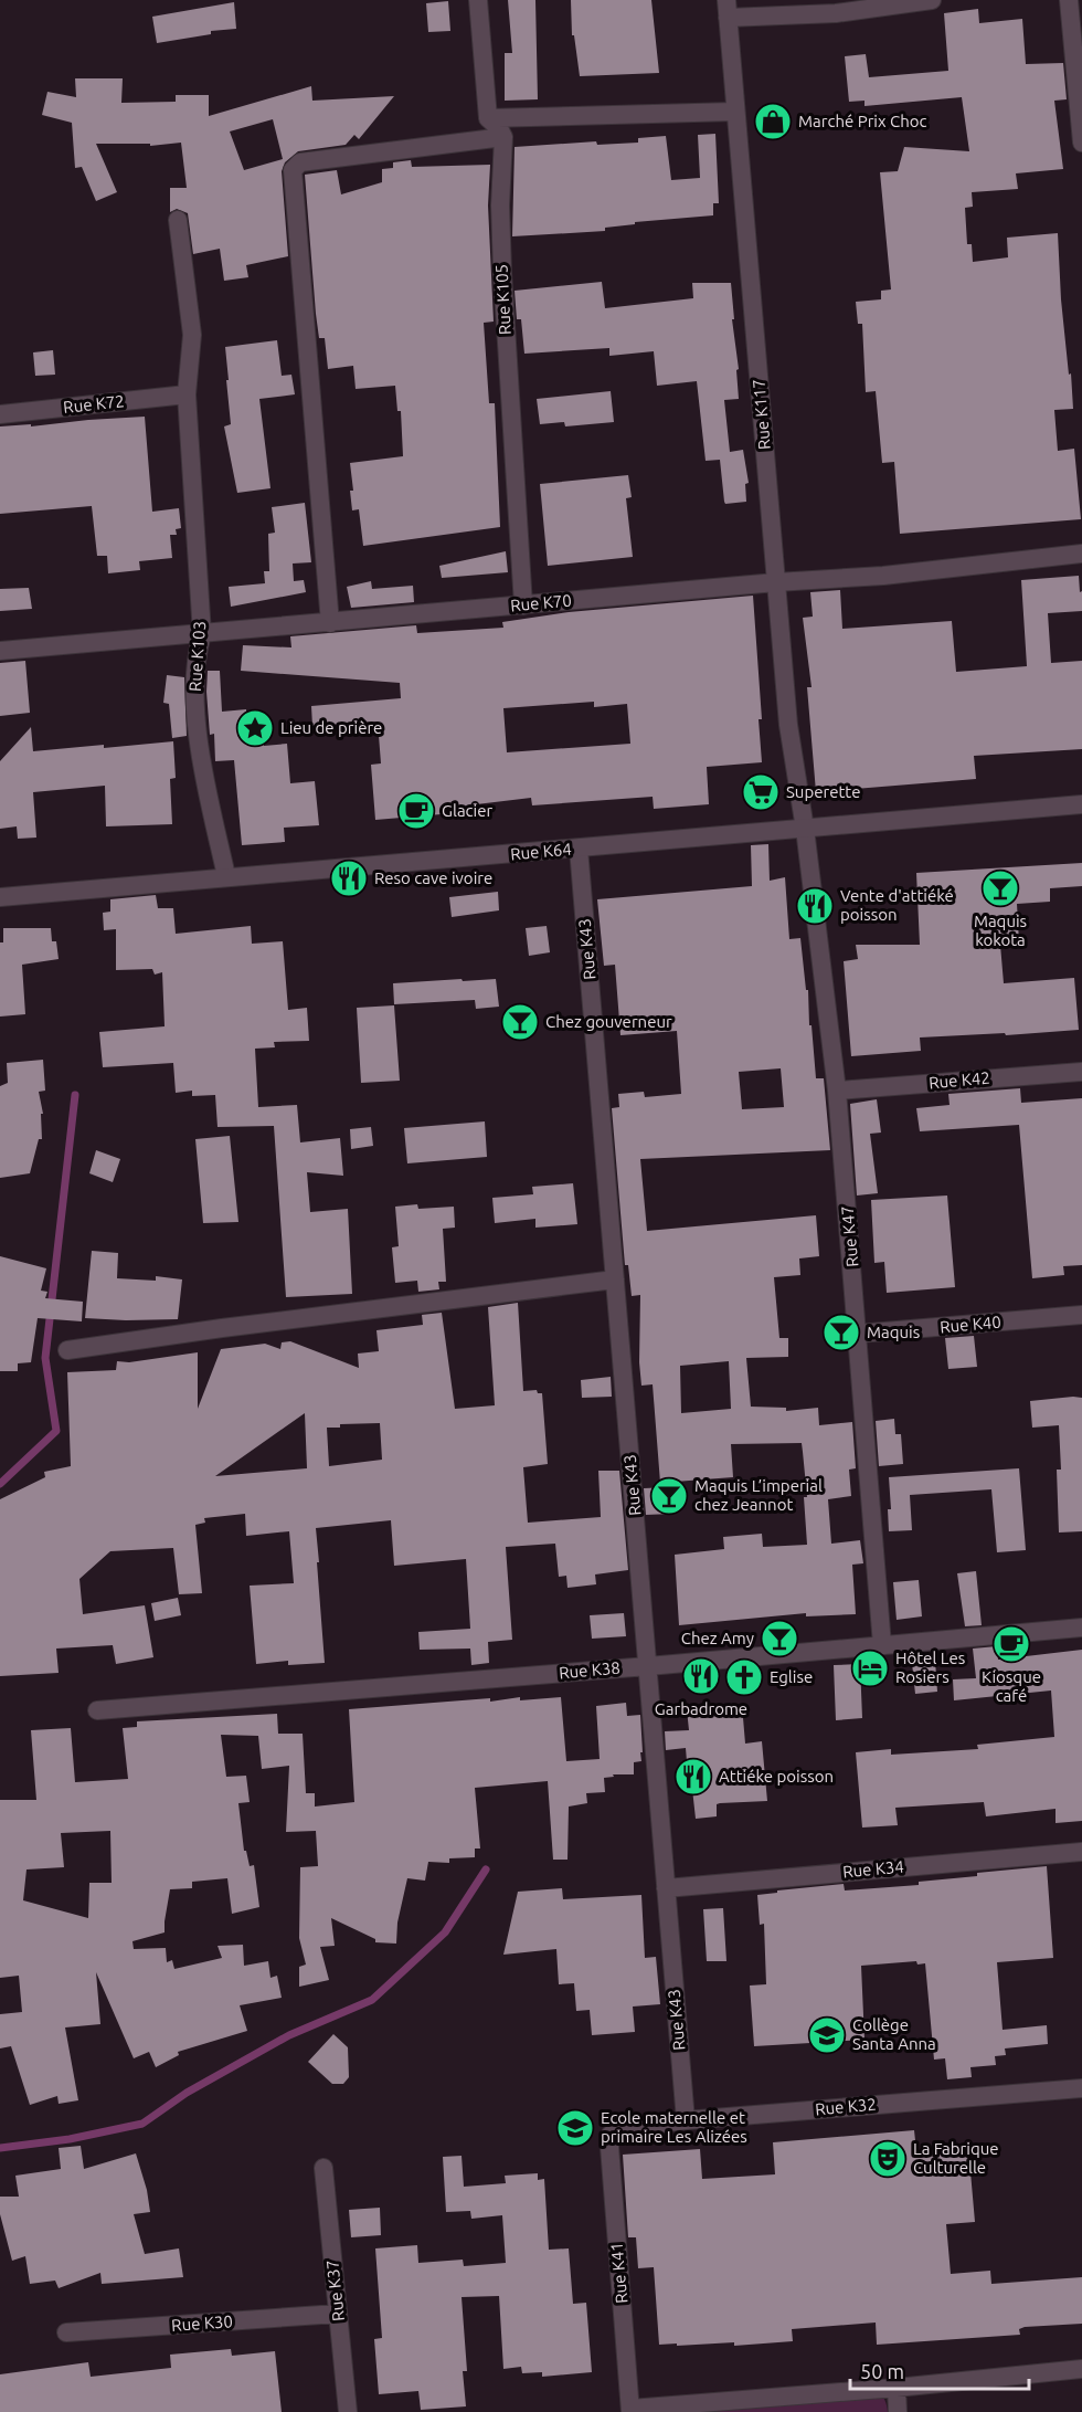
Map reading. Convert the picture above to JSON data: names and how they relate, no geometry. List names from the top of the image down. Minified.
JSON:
{"streets":{"street":["Rue K105","Rue K72","Rue K117","Rue K70","Rue K103","Rue K64","Rue K43","Rue K42","Rue K47","Rue K40","Rue K38","Rue K34","Rue K32","Rue K41","Rue K37","Rue K30"]},"crossings":[["Rue K105","Rue K70"],["Rue K72","Rue K103"],["Rue K117","Rue K70"],["Rue K117","Rue K64"],["Rue K117","Rue K47"],["Rue K70","Rue K103"],["Rue K103","Rue K64"],["Rue K64","Rue K43"],["Rue K64","Rue K47"],["Rue K43","Rue K38"],["Rue K43","Rue K34"],["Rue K43","Rue K32"],["Rue K42","Rue K47"],["Rue K47","Rue K40"],["Rue K47","Rue K38"],["Rue K32","Rue K41"],["Rue K37","Rue K30"]],"places":{"shop":["Marché Prix Choc"],"place":["Lieu de prière"],"supermarket":["Superette"],"cafe":["Glacier","Kiosque café"],"restaurant":["Reso cave ivoire","Vente d'attiéké poisson","Garbadrome","Attiéke poisson"],"bar":["Maquis kokota","Chez gouverneur","Maquis","Maquis L’imperial chez Jeannot","Chez Amy"],"hotel":["Hôtel Les Rosiers"],"church":["Eglise"],"school or university":["Collège Santa Anna","Ecole maternelle et primaire Les Alizées"],"theatre":["La Fabrique Culturelle"]},"scale_bar":"50 m"}
